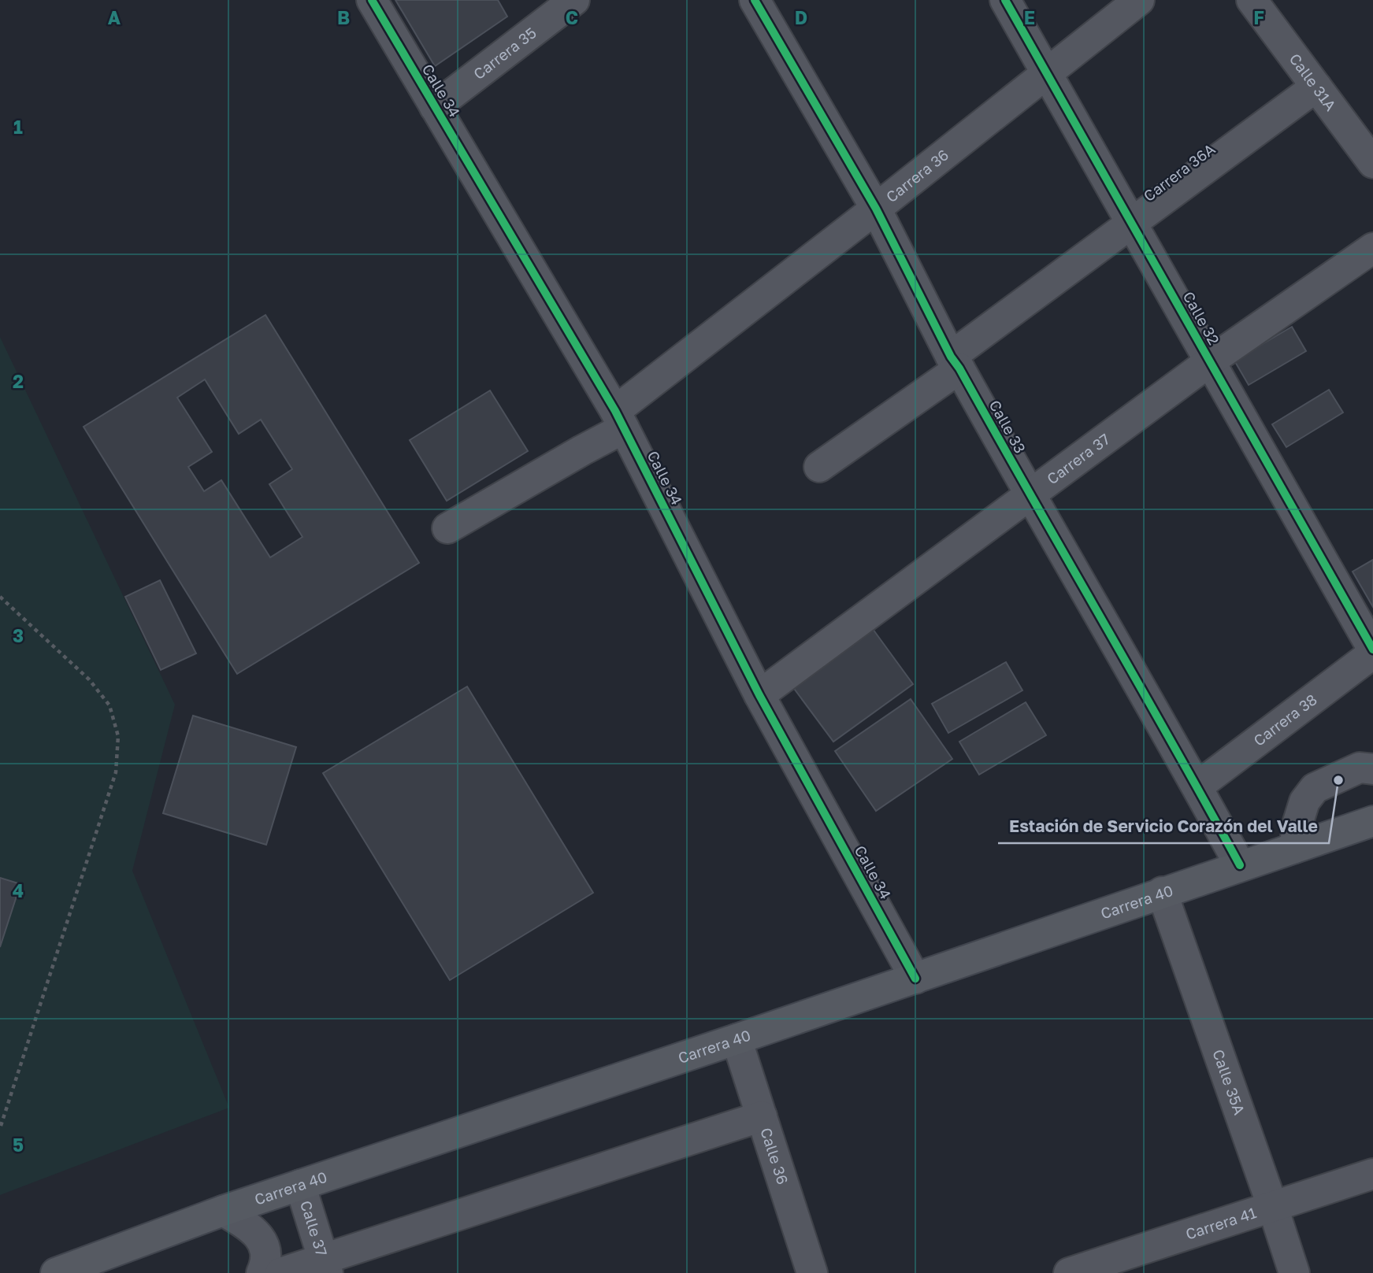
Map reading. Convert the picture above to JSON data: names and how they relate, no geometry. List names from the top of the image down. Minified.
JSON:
{"streets":{"main road":["Carrera 40"],"street":["Carrera 35","Calle 31A","Calle 34","Carrera 36A","Carrera 36","Calle 32","Calle 33","Carrera 37","Carrera 38","Calle 35A","Calle 36","Carrera 41","Calle 37"]},"crossings":[["Carrera 35","Calle 34"],["Calle 31A","Carrera 36A"],["Calle 34","Carrera 36"],["Calle 34","Carrera 37"],["Calle 34","Carrera 40"],["Carrera 36A","Calle 32"],["Carrera 36A","Calle 33"],["Carrera 36","Calle 32"],["Carrera 36","Calle 33"],["Calle 32","Carrera 37"],["Calle 32","Carrera 38"],["Calle 33","Carrera 37"],["Calle 33","Carrera 38"],["Calle 33","Carrera 40"],["Carrera 40","Calle 35A"],["Carrera 40","Calle 36"],["Carrera 40","Calle 37"],["Calle 35A","Carrera 41"]],"places":["Estación de Servicio Corazón del Valle"],"grid":{"columns":["A","B","C","D","E","F"],"rows":["1","2","3","4","5"]}}
